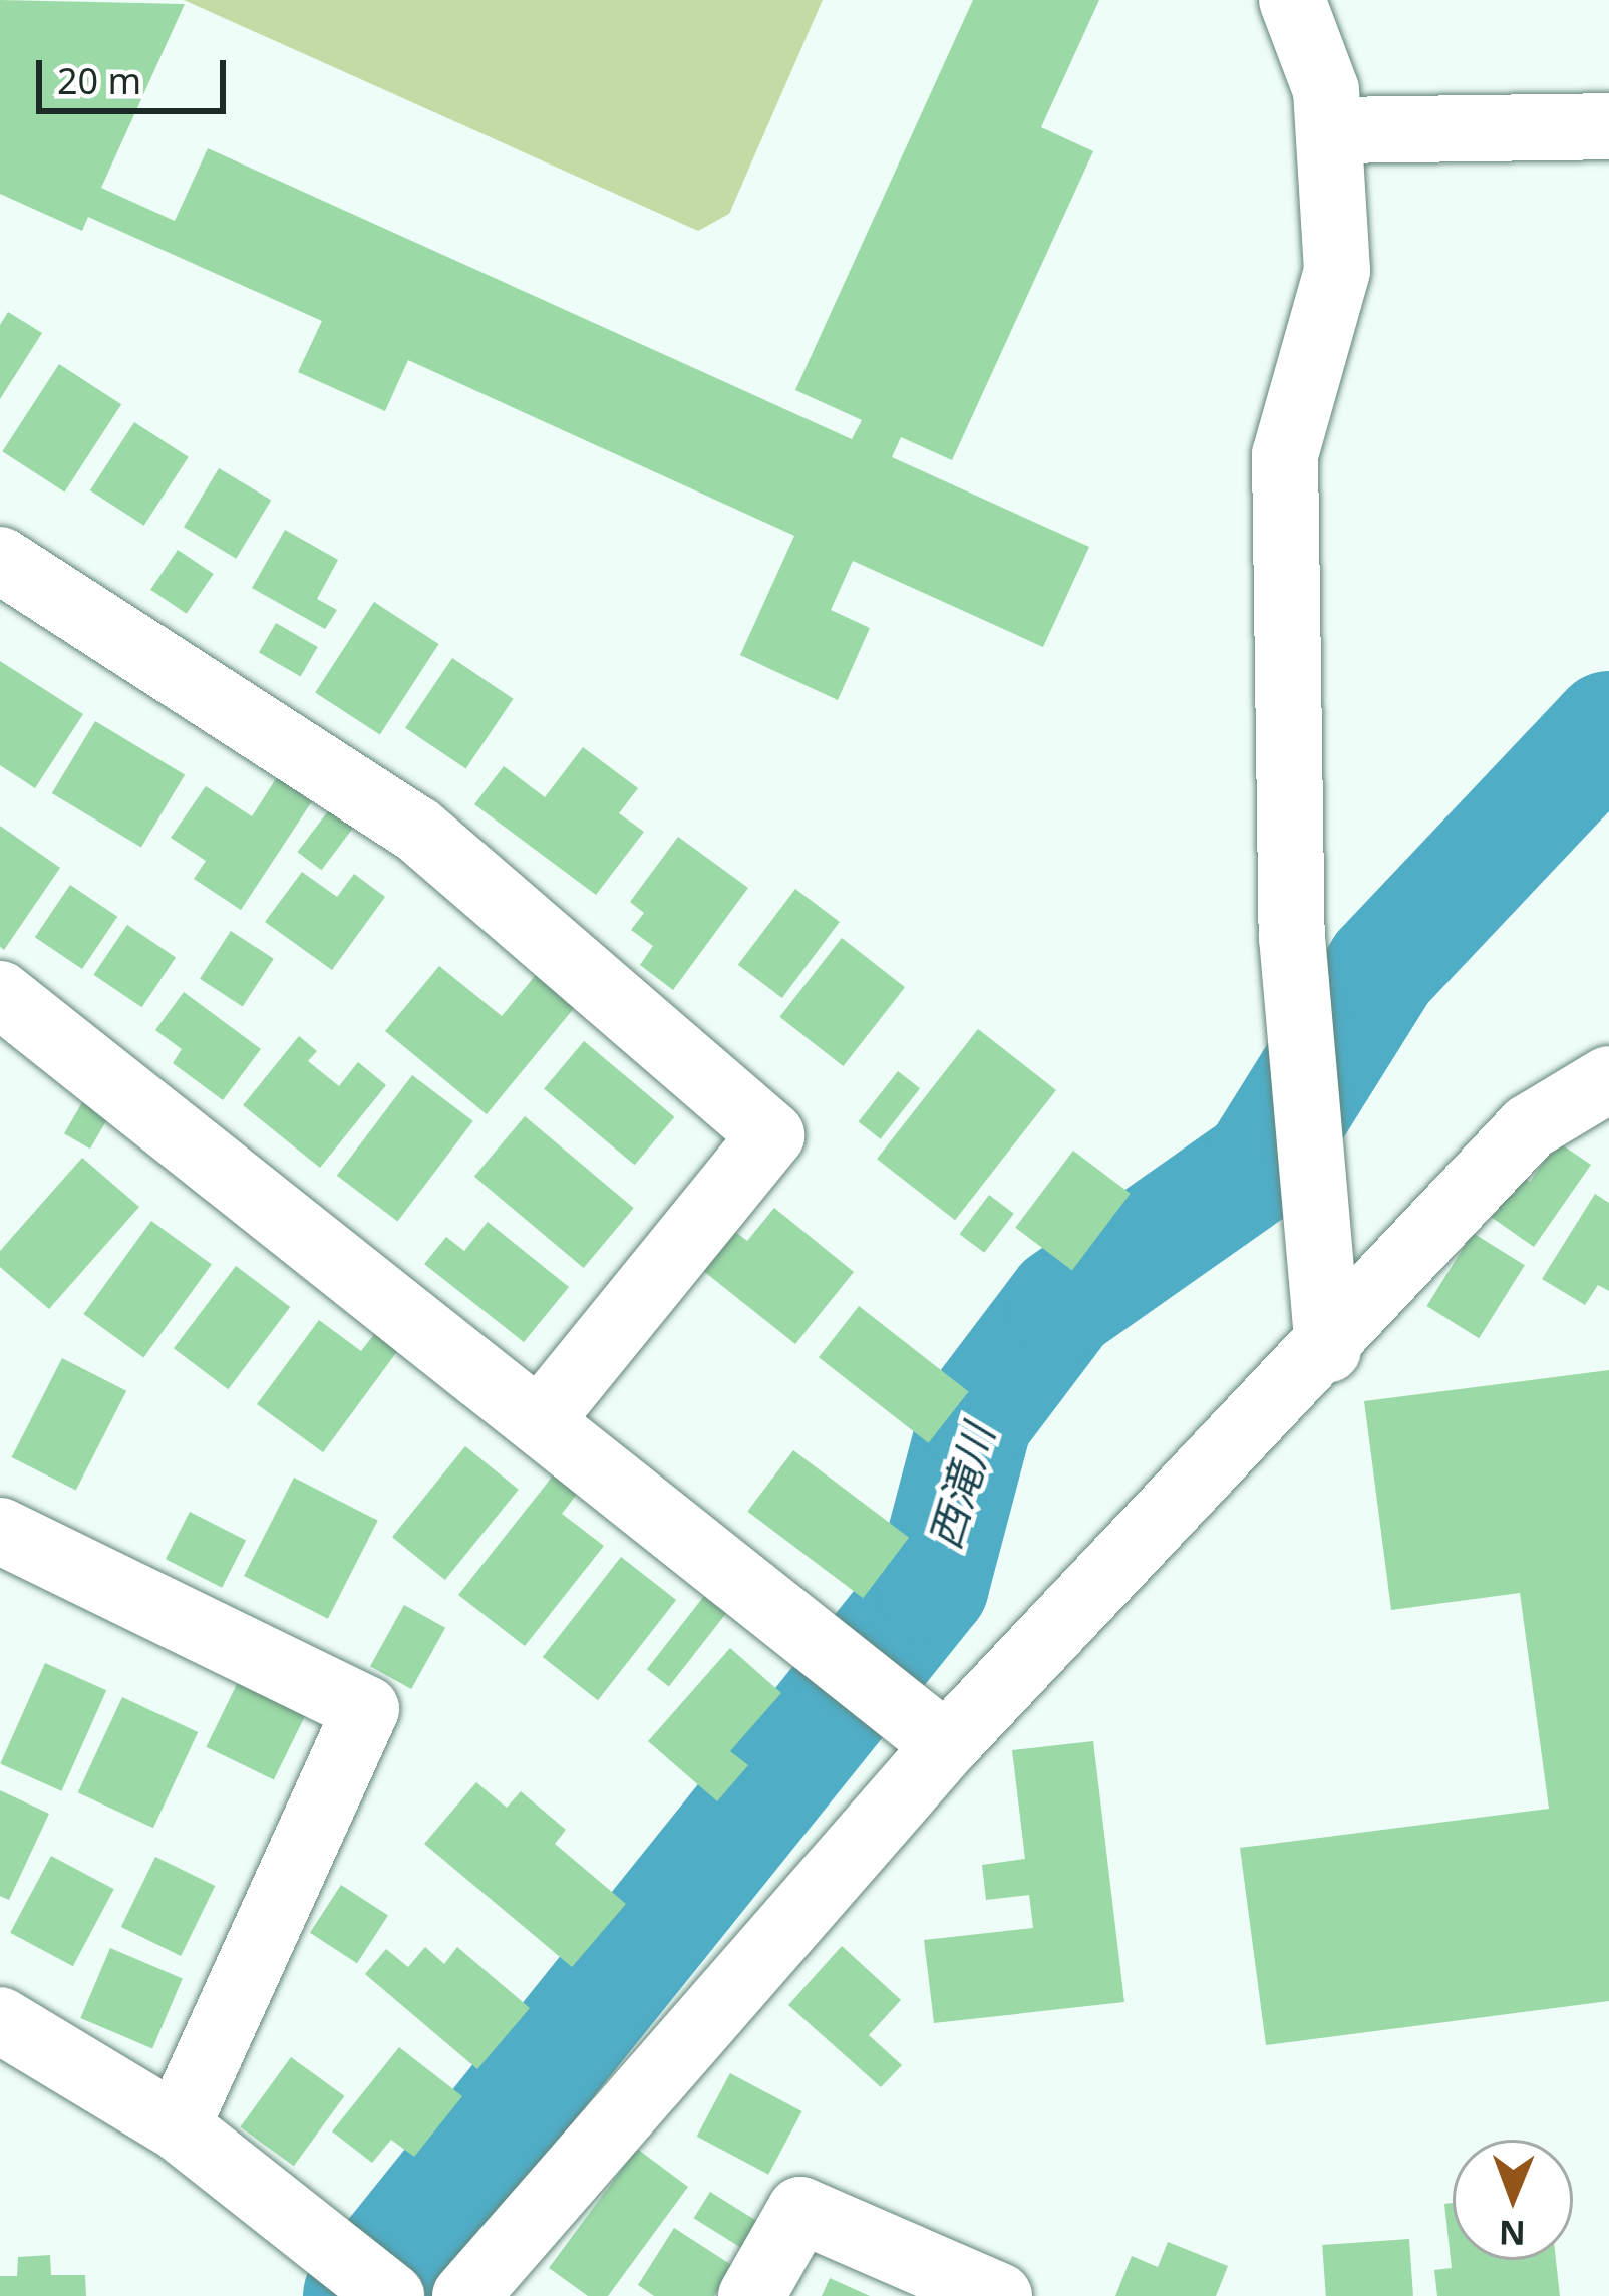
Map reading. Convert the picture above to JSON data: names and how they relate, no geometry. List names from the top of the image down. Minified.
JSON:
{"water":["西滝川"],"scale_bar":"20 m","north":"bottom"}
